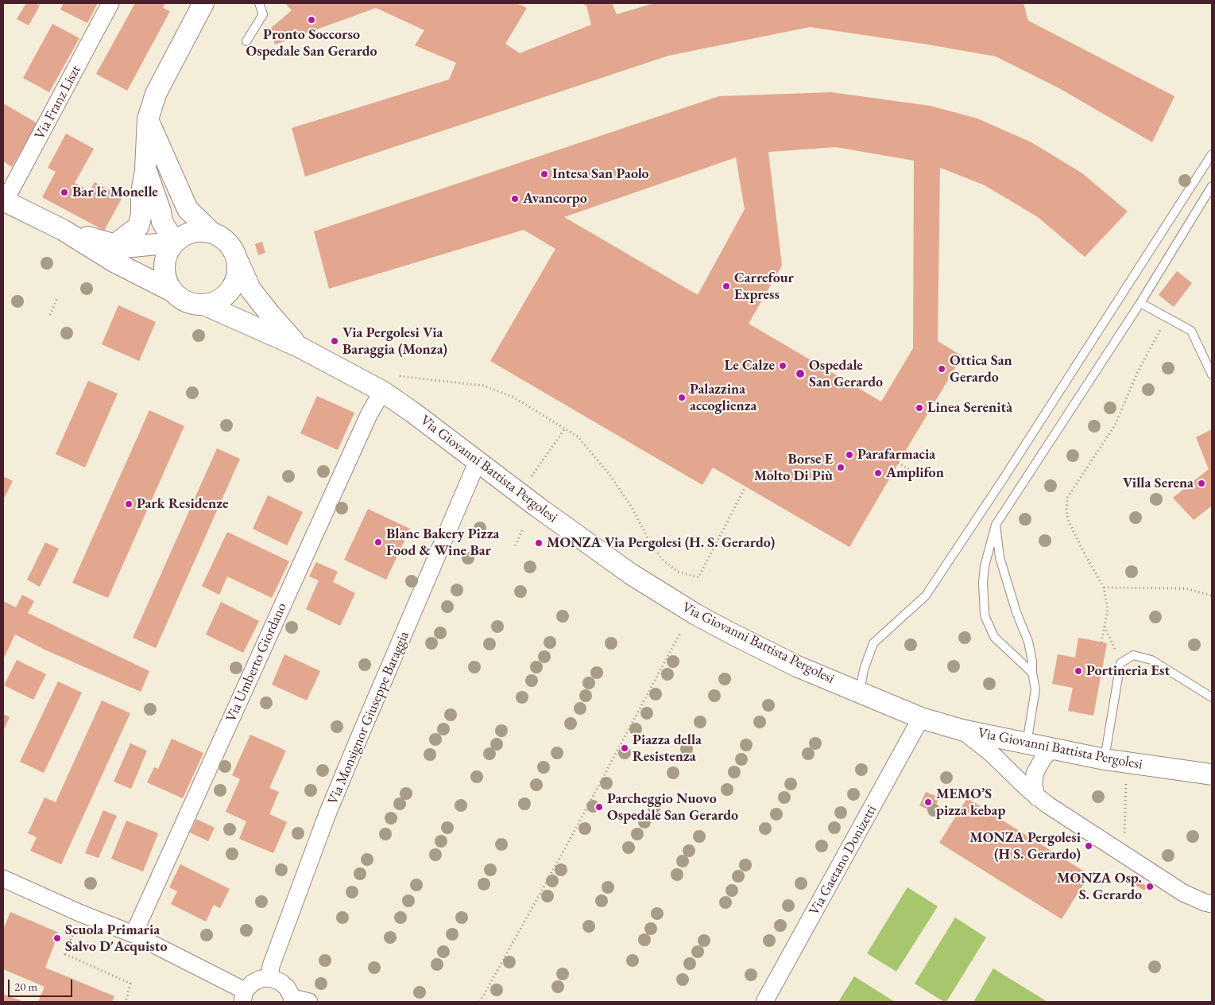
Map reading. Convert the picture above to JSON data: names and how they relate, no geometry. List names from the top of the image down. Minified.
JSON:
{"streets":{"street":["Via Franz Liszt","Via Giovanni Battista Pergolesi","Via Umberto Giordano","Via Monsignor Giuseppe Baraggia","Via Gaetano Donizetti"]},"crossings":[["Via Giovanni Battista Pergolesi","Via Umberto Giordano"],["Via Giovanni Battista Pergolesi","Via Monsignor Giuseppe Baraggia"],["Via Giovanni Battista Pergolesi","Via Gaetano Donizetti"]],"places":["Pronto Soccorso Ospedale San Gerardo","Intesa San Paolo","Bar le Monelle","Avancorpo","Carrefour Express","Via Pergolesi Via Baraggia (Monza)","Le Calze","Ottica San Gerardo","Ospedale San Gerardo","Palazzina accoglienza","Linea Serenità","Parafarmacia","Borse E Molto Di Più","Amplifon","Villa Serena","Park Residenze","Blanc Bakery Pizza Food & Wine Bar","MONZA Via Pergolesi (H. S. Gerardo)","Portineria Est","Piazza della Resistenza","MEMO’S pizza kebap","Parcheggio Nuovo Ospedale San Gerardo","MONZA Pergolesi (H S. Gerardo)","MONZA Osp. S. Gerardo","Scuola Primaria Salvo D'Acquisto"],"scale_bar":"20 m"}
